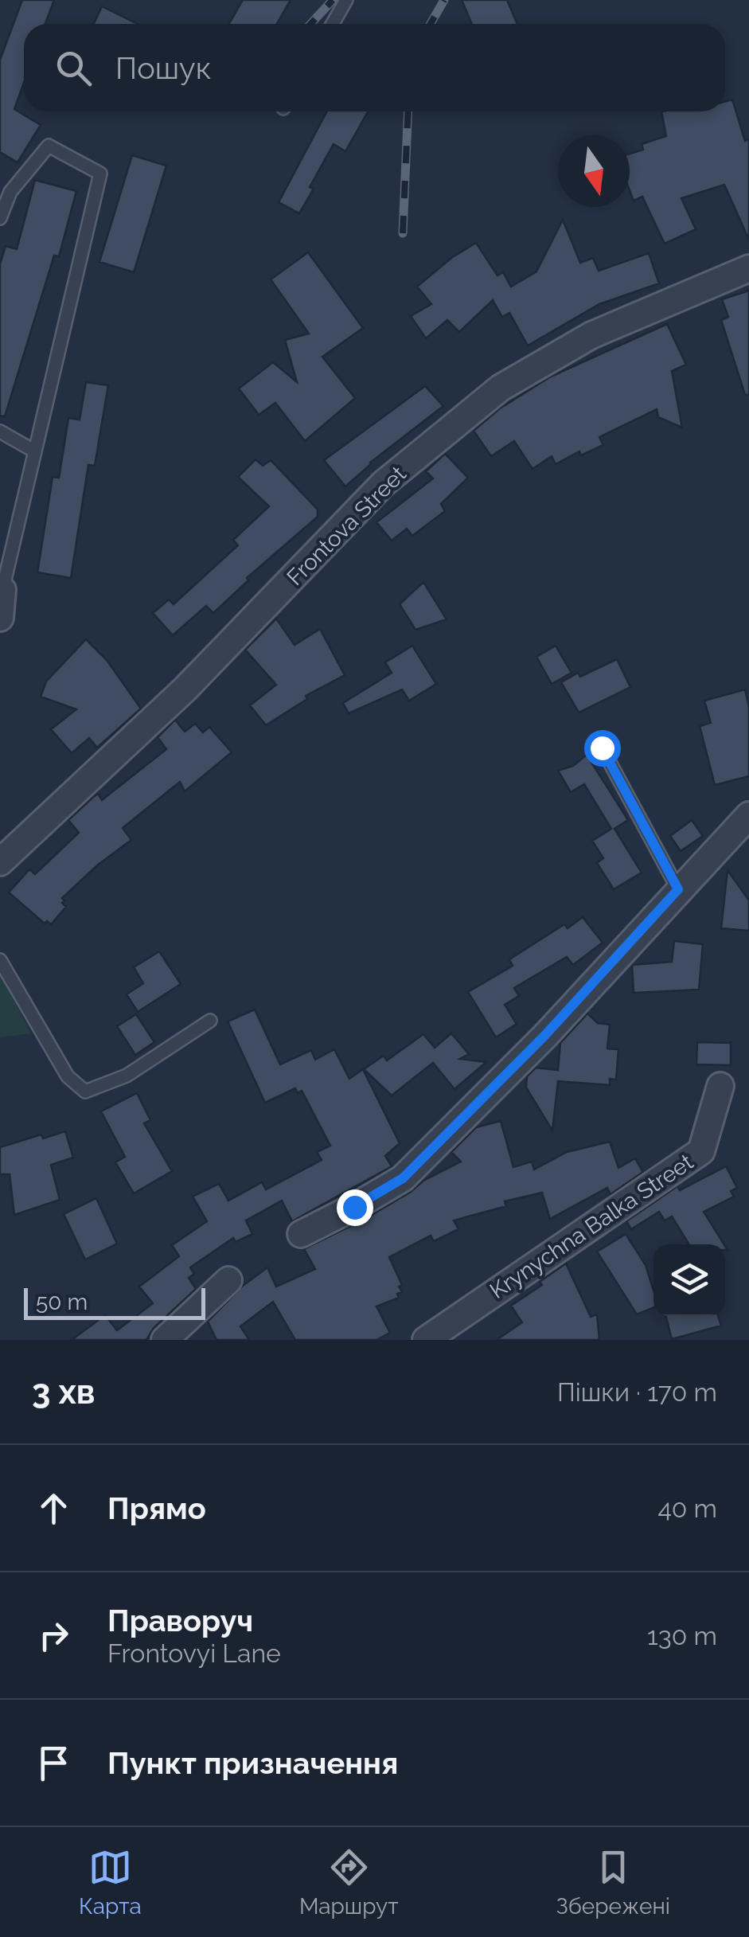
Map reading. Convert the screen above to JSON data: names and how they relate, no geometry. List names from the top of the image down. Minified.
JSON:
{"streets":{"street":["Frontova Street","Krynychna Balka Street"]},"scale_bar":"50 m","north":"bottom","page":{"search":"Пошук","scale":"50 m","heading":["3 хв","Пішки · 170 m"],"list":[["Прямо","40 m"],["Праворуч","Frontovyi Lane","130 m"],"Пункт призначення"],"nav":["Карта","Маршрут","Збережені"]}}
